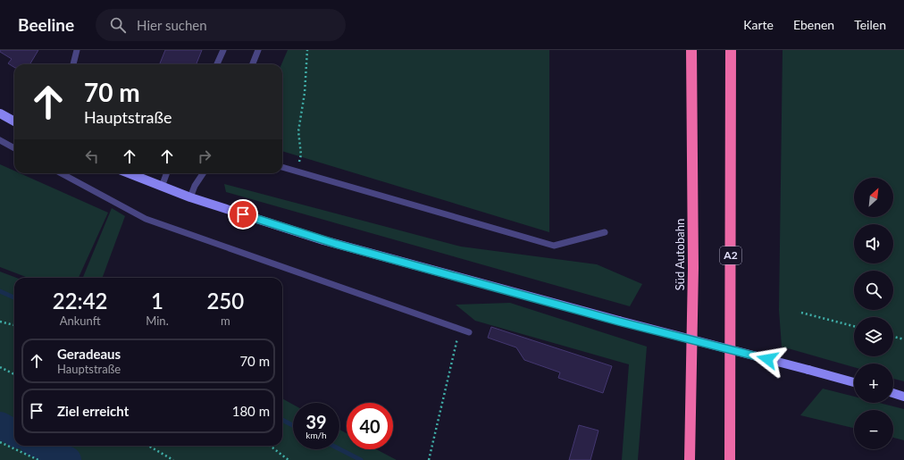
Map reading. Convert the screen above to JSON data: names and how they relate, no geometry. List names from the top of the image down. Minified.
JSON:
{"streets":{"highway":["Süd Autobahn","A2"]},"north":"top right","page":{"header":"Beeline","search":"Hier suchen","nav":["Karte","Ebenen","Teilen"],"turn":["70 m","Hauptstraße"],"map_buttons":["+","−"],"eta":["22:42","Ankunft","1","Min.","250","m"],"list":[{"name":"Geradeaus","note":"Hauptstraße","value":"70 m"},{"name":"Ziel erreicht","value":"180 m"}],"speed":"39 km/h","limit":"40"}}
